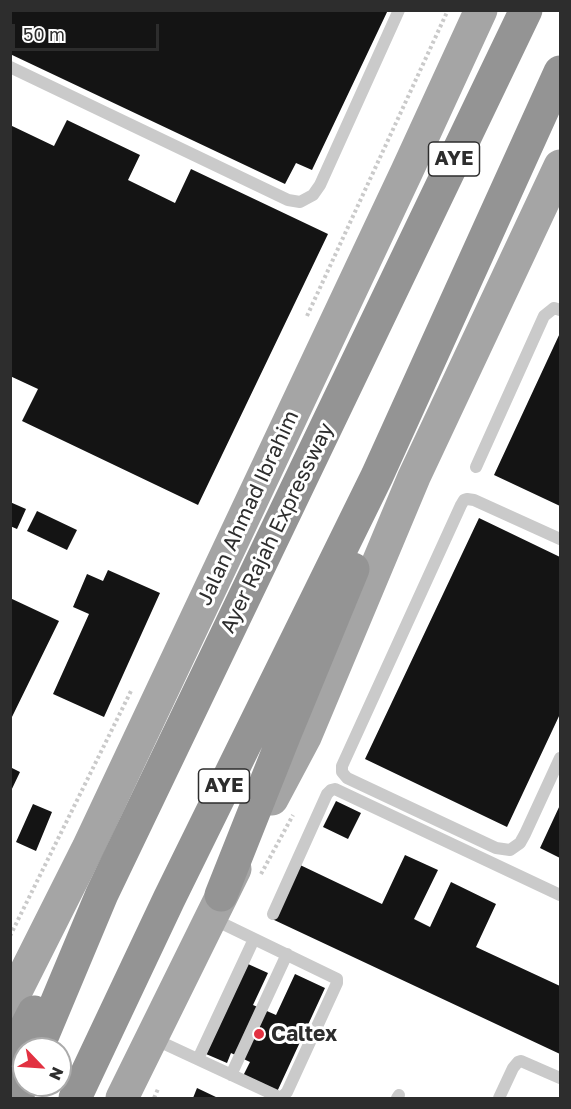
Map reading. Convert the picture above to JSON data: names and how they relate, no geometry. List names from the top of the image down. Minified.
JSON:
{"streets":{"highway":["AYE","Ayer Rajah Expressway"],"main road":["Jalan Ahmad Ibrahim"]},"places":["Caltex"],"scale_bar":"50 m","north":"bottom right"}
